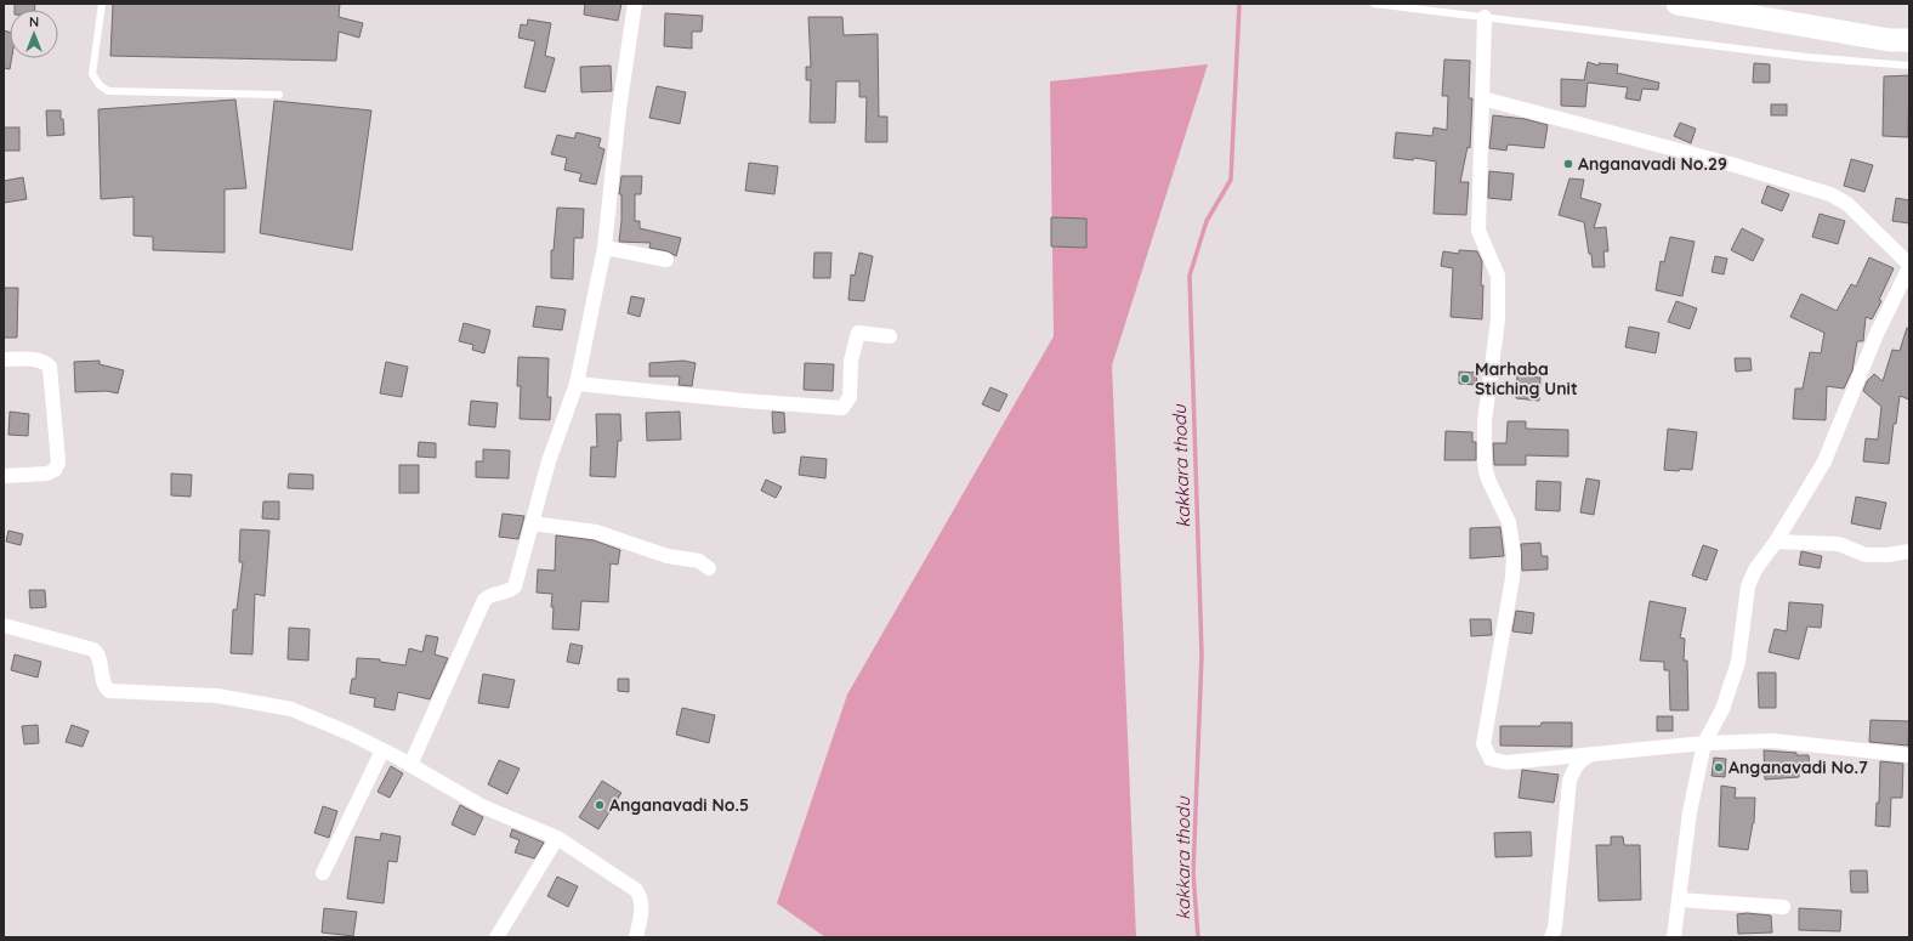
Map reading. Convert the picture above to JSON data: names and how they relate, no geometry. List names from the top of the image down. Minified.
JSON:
{"water":["kakkara thodu"],"places":["Anganavadi No.29","Marhaba Stiching Unit","Anganavadi No.7","Anganavadi No.5"],"north":"top"}
